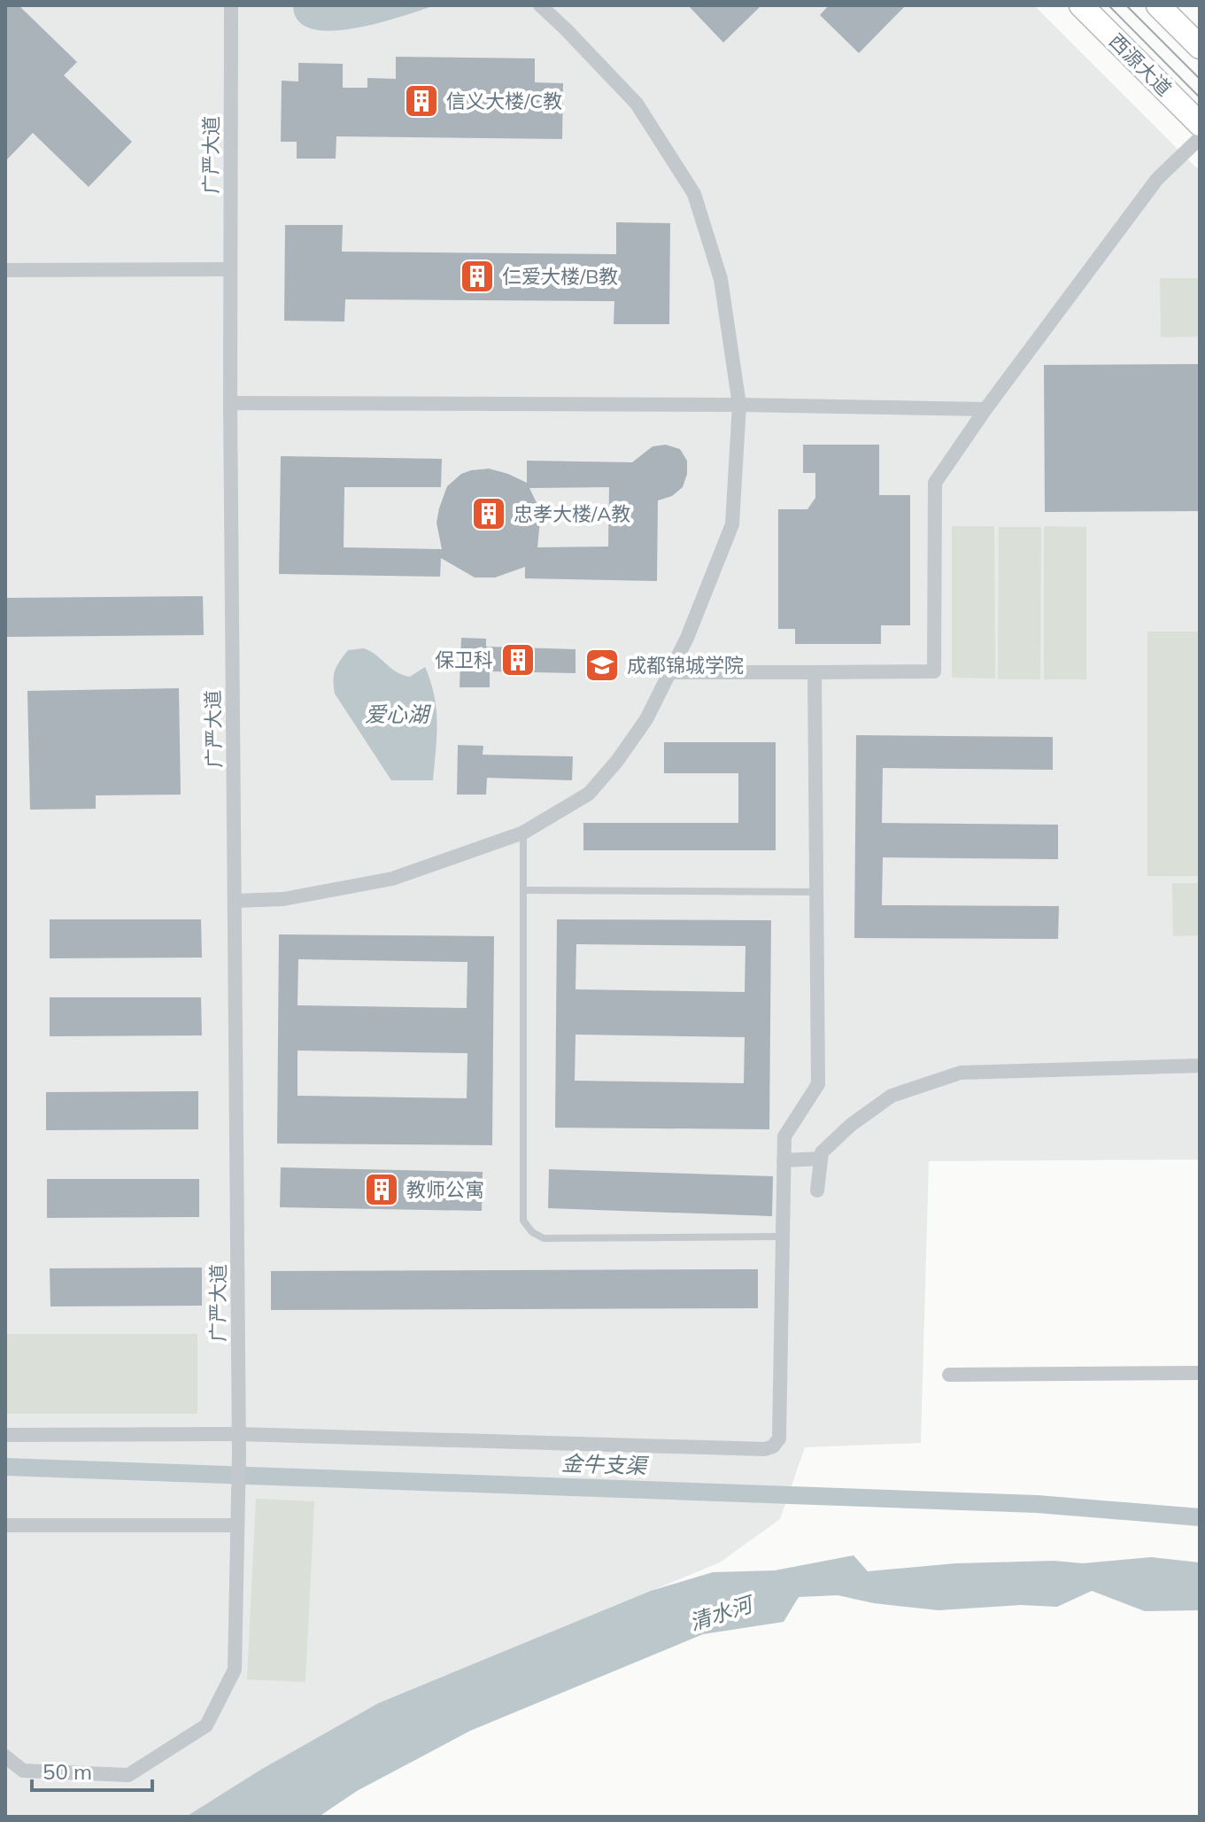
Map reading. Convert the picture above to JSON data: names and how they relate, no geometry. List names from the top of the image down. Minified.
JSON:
{"streets":{"main road":["西源大道"],"street":["广严大道"]},"water":["爱心湖","金牛支渠","清水河"],"places":{"building":["信义大楼/C教","仁爱大楼/B教","忠孝大楼/A教","保卫科","教师公寓"],"school or university":["成都锦城学院"]},"scale_bar":"50 m"}
